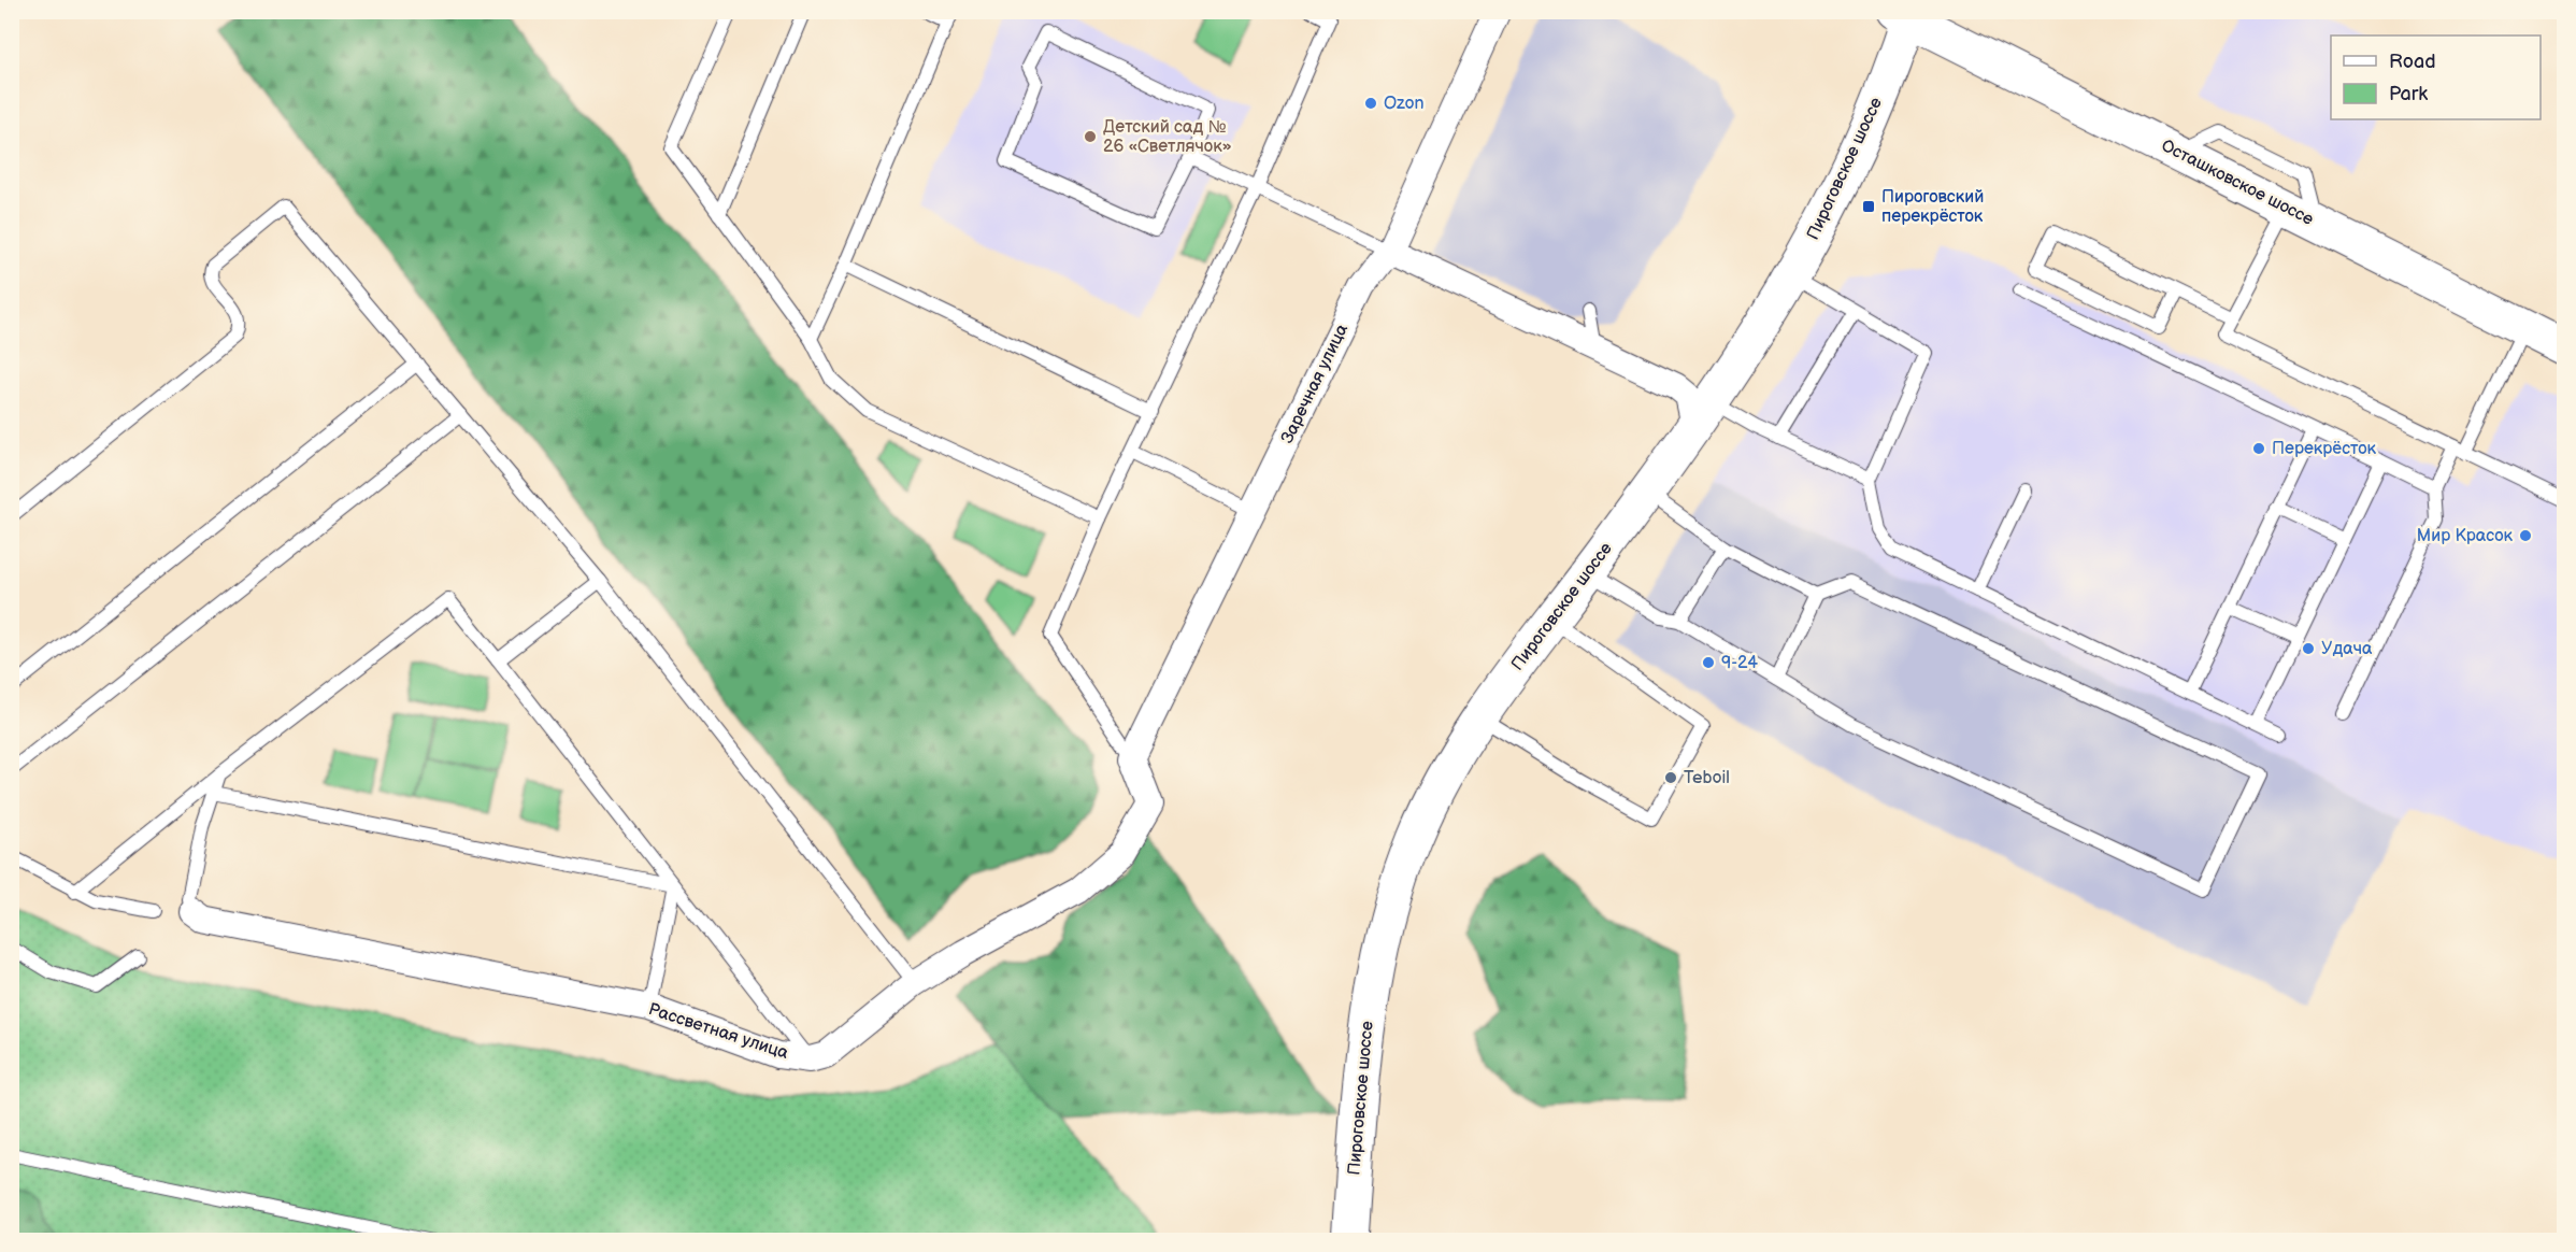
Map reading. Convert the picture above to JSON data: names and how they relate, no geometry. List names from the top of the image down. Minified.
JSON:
{"streets":{"main road":["Пироговское шоссе","Осташковское шоссе"],"street":["Заречная улица","Рассветная улица"]},"crossings":[["Пироговское шоссе","Осташковское шоссе"],["Заречная улица","Рассветная улица"]],"places":{"other":["Ozon","Детский сад № 26 «Светлячок»","Перекрёсток","Мир Красок","Удача","9-24","Teboil"],"transit":["Пироговский перекрёсток"]},"legend":["Road","Park"]}
